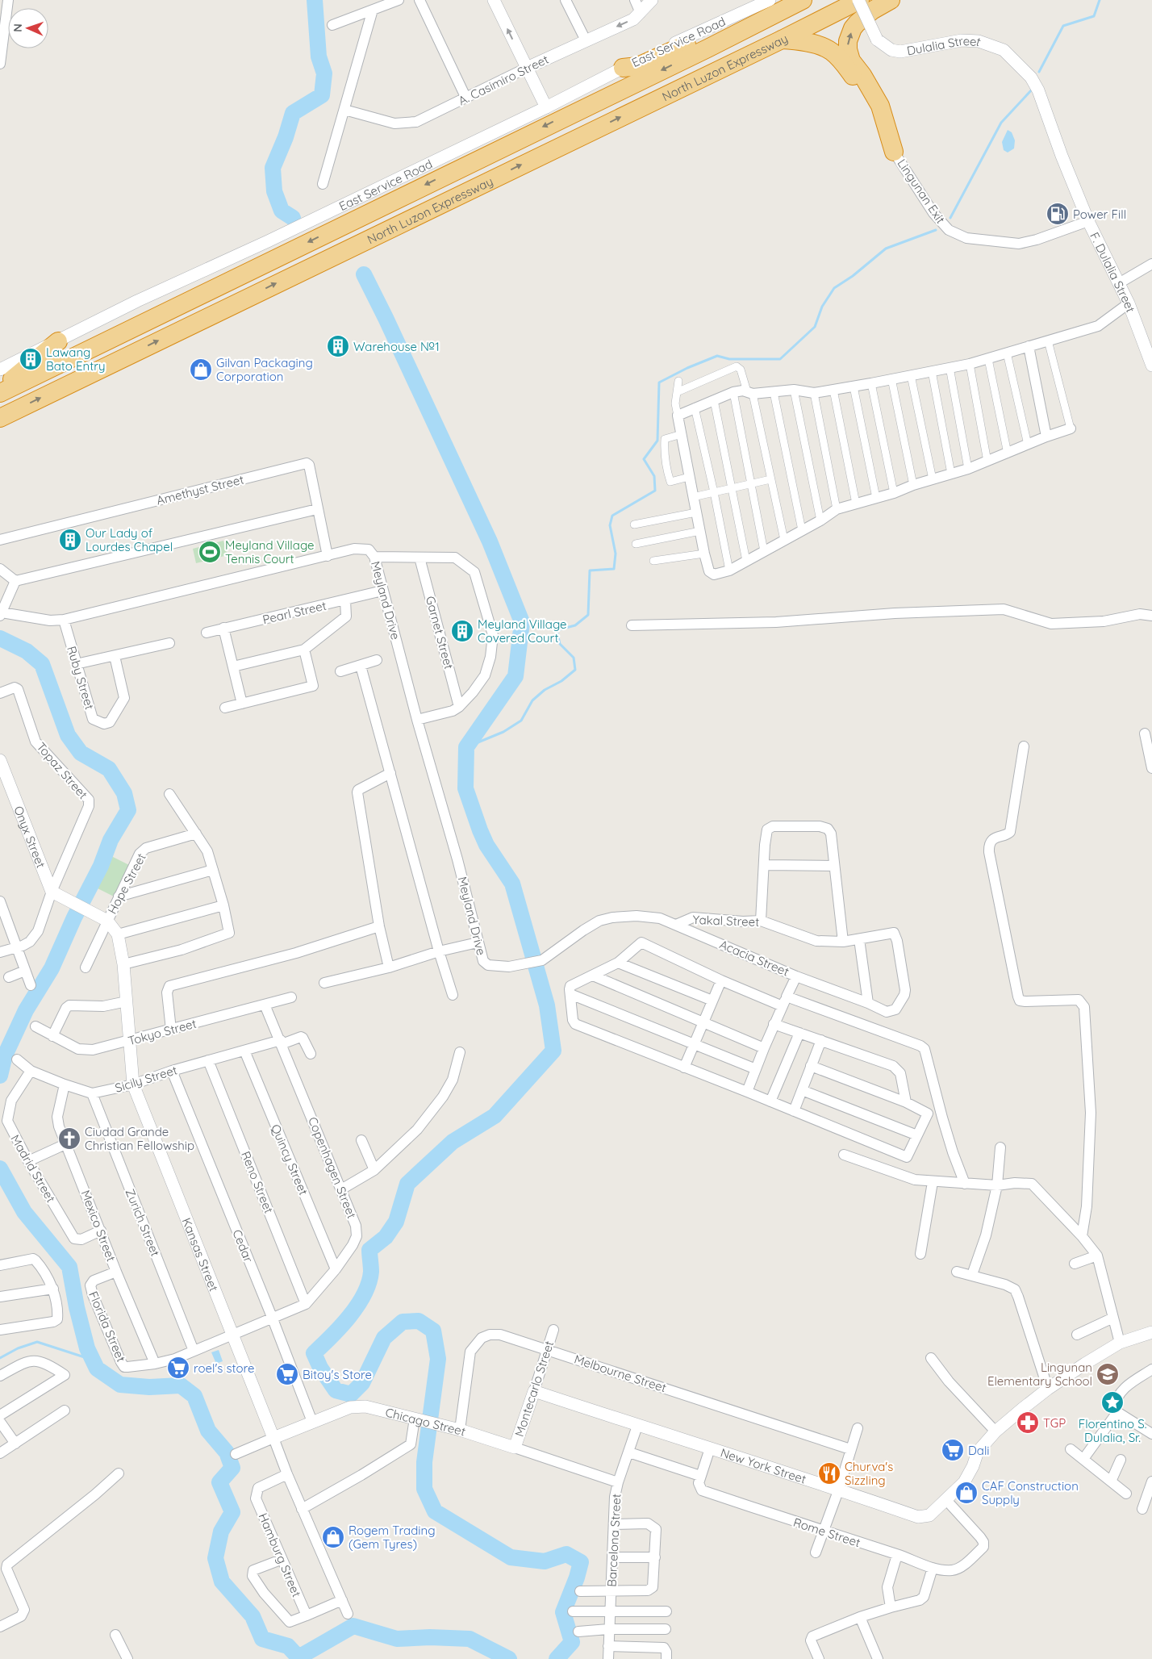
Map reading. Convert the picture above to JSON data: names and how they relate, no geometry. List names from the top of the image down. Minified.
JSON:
{"streets":{"highway":["North Luzon Expressway"],"street":["East Service Road","Dulalia Street","A. Casimiro Street","Lingunan Exit","F. Dulalia Street","Amethyst Street","Meyland Drive","Pearl Street","Garnet Street","Ruby Street","Topaz Street","Onyx Street","Hope Street","Yakal Street","Acacia Street","Tokyo Street","Sicily Street","Quincy Street","Copenhagen Street","Madrid Street","Reno Street","Zurich Street","Mexico Street","Cedar","Kansas Street","Florida Street","Melbourne Street","Montecarlo Street","Chicago Street","New York Street","Rome Street","Barcelona Street","Hamburg Street"]},"crossings":[["Dulalia Street","North Luzon Expressway"],["Dulalia Street","F. Dulalia Street"],["Lingunan Exit","F. Dulalia Street"],["Amethyst Street","Meyland Drive"],["Meyland Drive","Pearl Street"],["Meyland Drive","Ruby Street"],["Meyland Drive","Acacia Street"],["Topaz Street","Onyx Street"],["Topaz Street","Kansas Street"],["Onyx Street","Kansas Street"],["Hope Street","Kansas Street"],["Yakal Street","Acacia Street"],["Tokyo Street","Copenhagen Street"],["Tokyo Street","Kansas Street"],["Sicily Street","Quincy Street"],["Sicily Street","Copenhagen Street"],["Sicily Street","Reno Street"],["Sicily Street","Zurich Street"],["Sicily Street","Cedar"],["Sicily Street","Kansas Street"],["Quincy Street","Copenhagen Street"],["Copenhagen Street","Reno Street"],["Copenhagen Street","Zurich Street"],["Copenhagen Street","Mexico Street"],["Copenhagen Street","Cedar"],["Copenhagen Street","Kansas Street"],["Copenhagen Street","Florida Street"],["Madrid Street","Mexico Street"],["Mexico Street","Florida Street"],["Cedar","Chicago Street"],["Kansas Street","Chicago Street"],["Kansas Street","Hamburg Street"],["Melbourne Street","Montecarlo Street"],["Melbourne Street","Chicago Street"],["Montecarlo Street","Chicago Street"],["Montecarlo Street","New York Street"],["Chicago Street","Barcelona Street"],["New York Street","Rome Street"],["New York Street","Barcelona Street"]],"places":{"fuel station":["Power Fill"],"building":["Warehouse №1","Lawang Bato Entry","Our Lady of Lourdes Chapel","Meyland Village Covered Court"],"shop":["Gilvan Packaging Corporation","CAF Construction Supply","Rogem Trading (Gem Tyres)"],"sports":["Meyland Village Tennis Court"],"church":["Ciudad Grande Christian Fellowship"],"supermarket":["roel's store","Bitoy's Store","Dali"],"school or university":["Lingunan Elementary School"],"place":["Florentino S. Dulalia, Sr."],"pharmacy":["TGP"],"restaurant":["Churva's Sizzling"]},"north":"left"}
